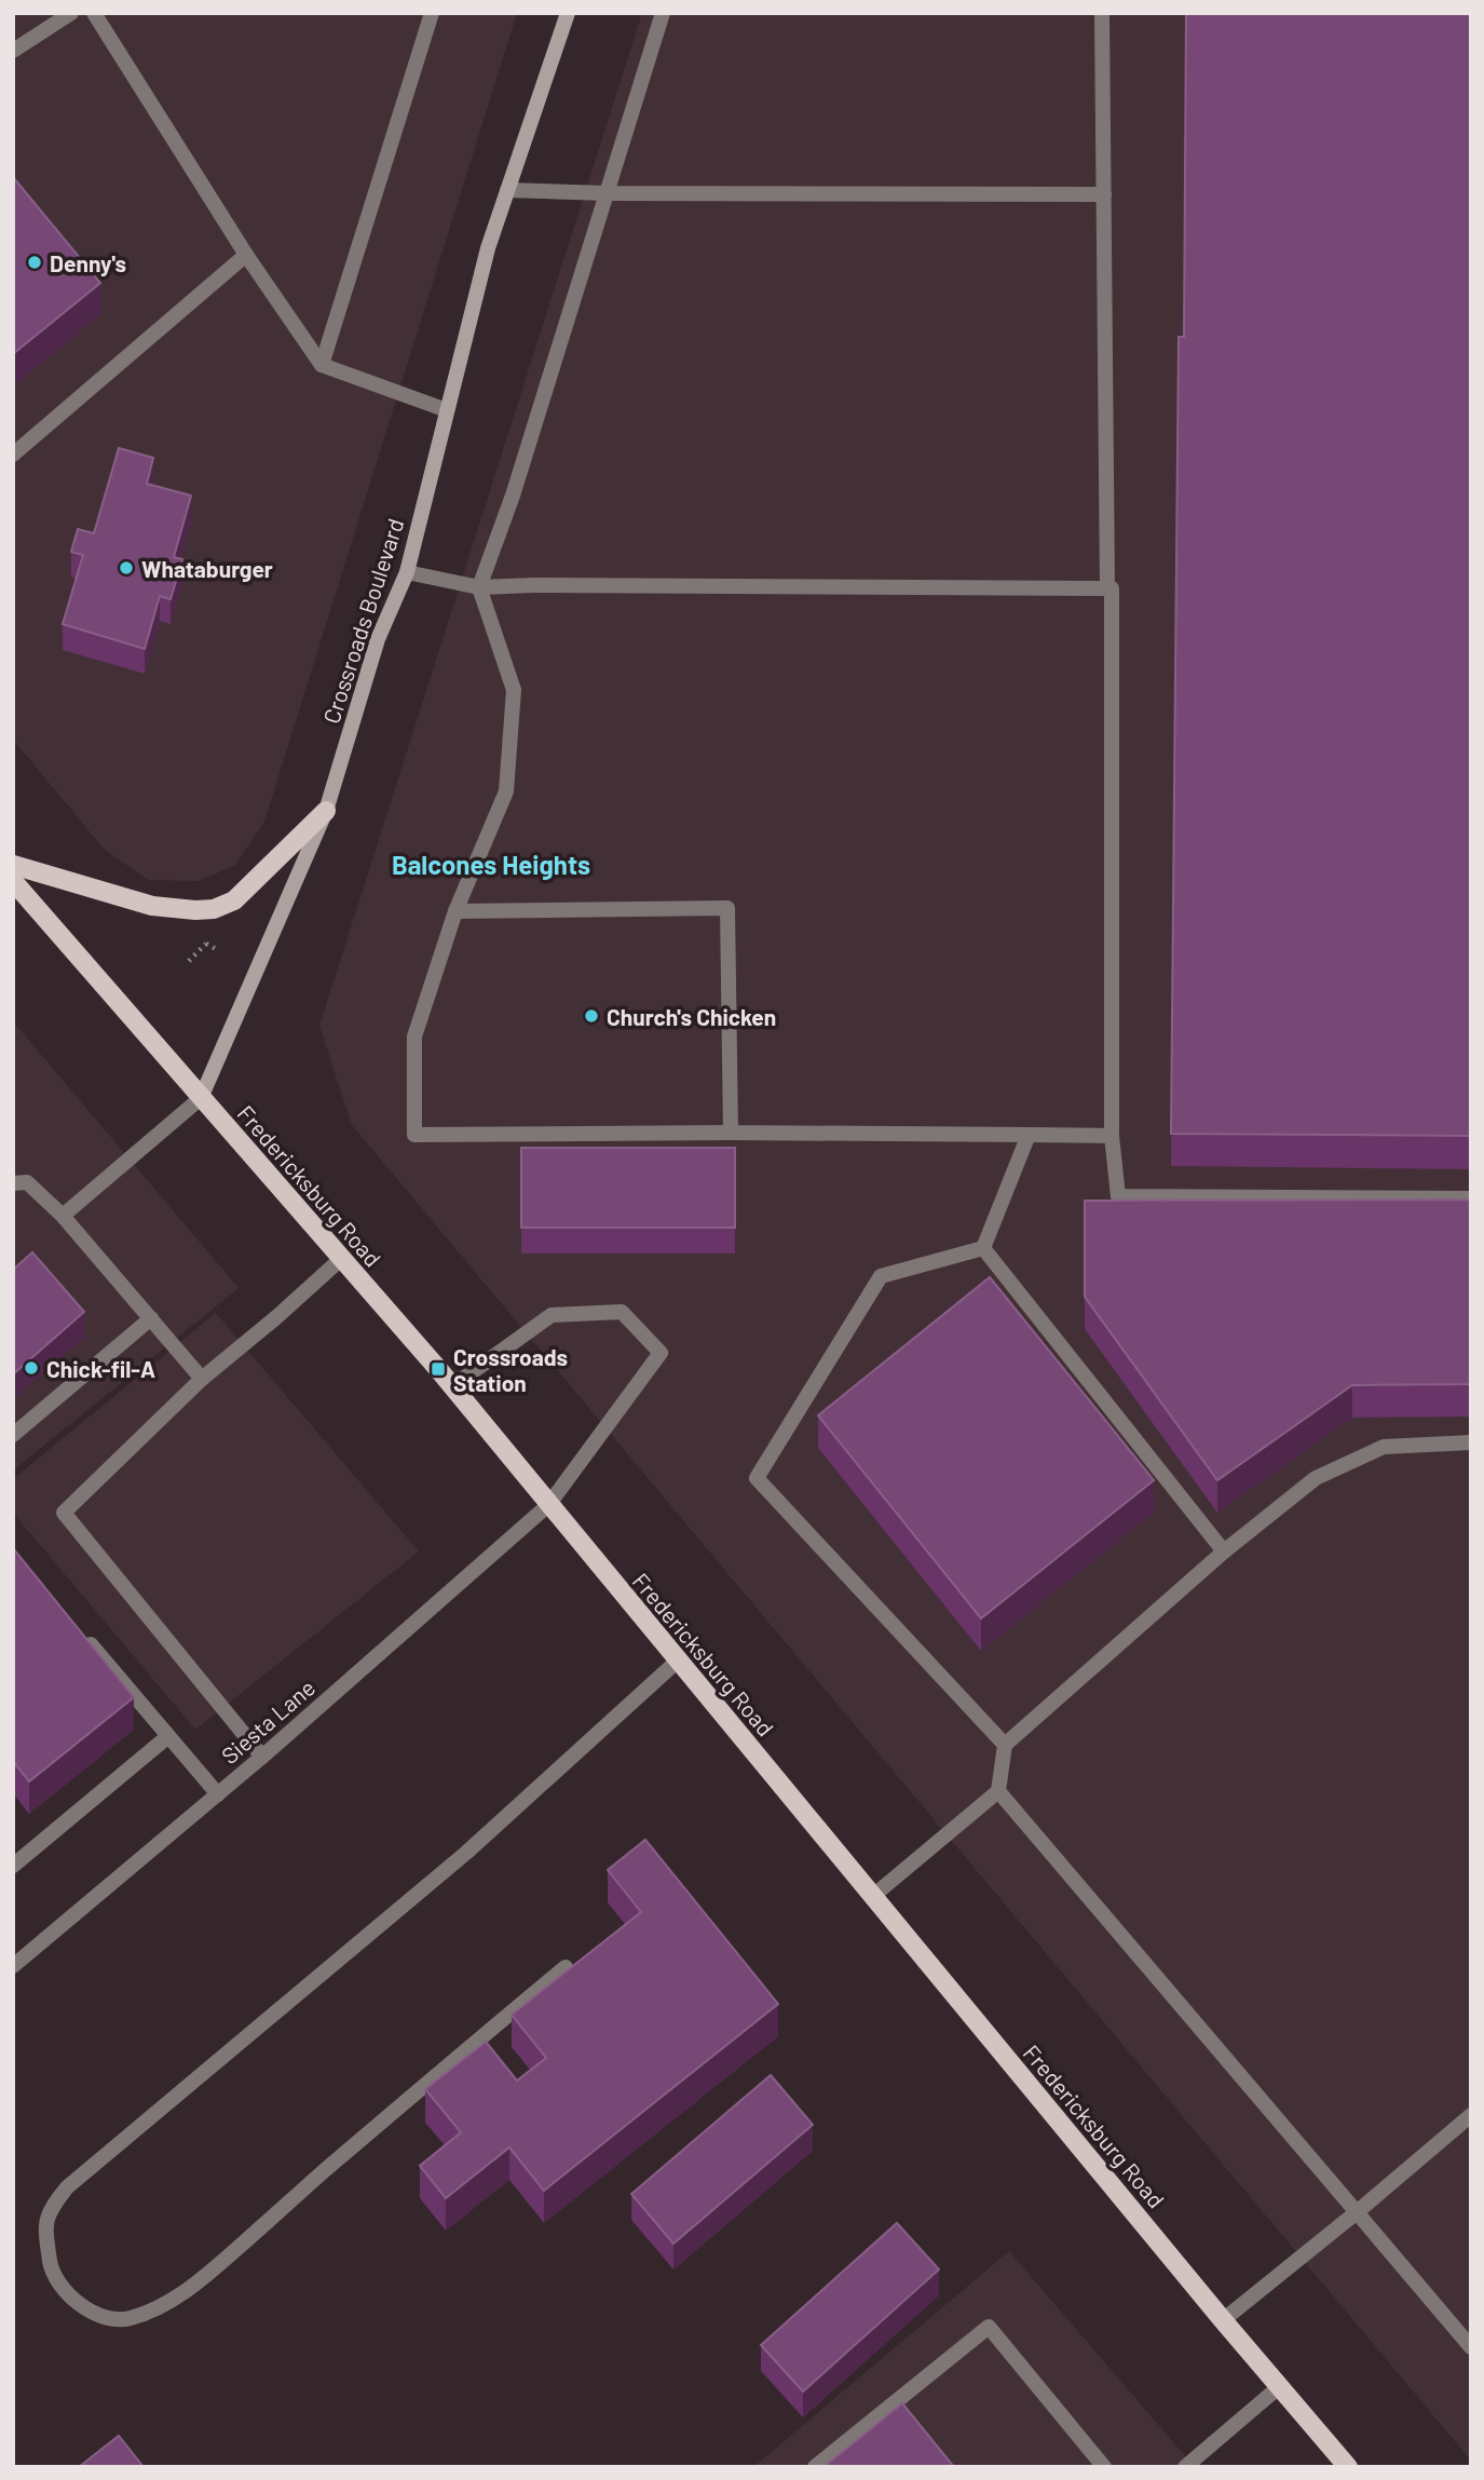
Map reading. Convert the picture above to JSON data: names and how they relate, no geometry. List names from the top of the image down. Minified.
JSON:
{"streets":{"main road":["Fredericksburg Road"],"street":["Crossroads Boulevard","Siesta Lane"]},"crossings":[["Crossroads Boulevard","Fredericksburg Road"],["Fredericksburg Road","Siesta Lane"]],"districts":["Balcones Heights"],"places":{"other":["Denny's","Whataburger","Church's Chicken","Chick-fil-A"],"transit":["Crossroads Station"]}}
